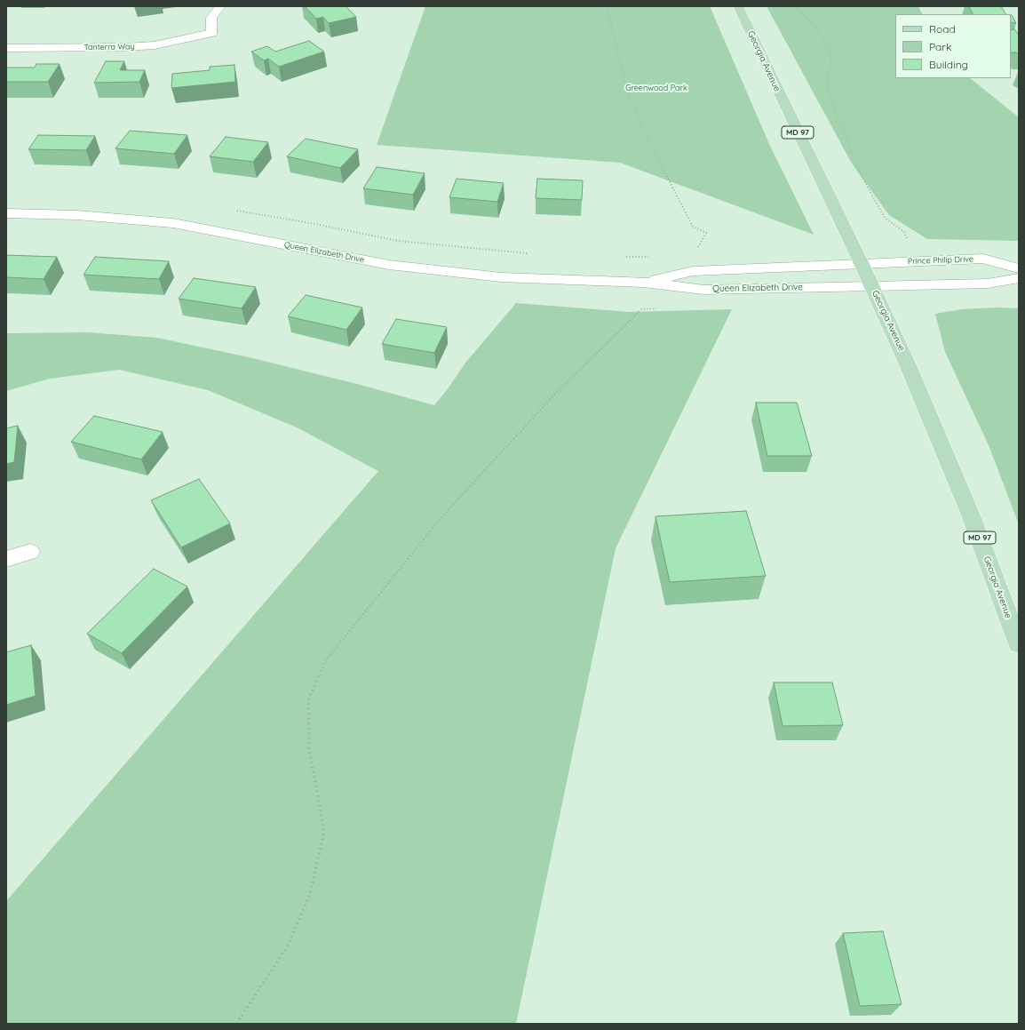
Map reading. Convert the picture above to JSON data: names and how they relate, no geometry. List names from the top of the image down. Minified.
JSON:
{"streets":{"main road":["Georgia Avenue","MD 97"],"street":["Tanterra Way","Queen Elizabeth Drive","Prince Philip Drive"]},"crossings":[["Georgia Avenue","Queen Elizabeth Drive"],["Georgia Avenue","Prince Philip Drive"],["Queen Elizabeth Drive","Prince Philip Drive"]],"parks":["Greenwood Park"],"legend":["Road","Park","Building"]}
